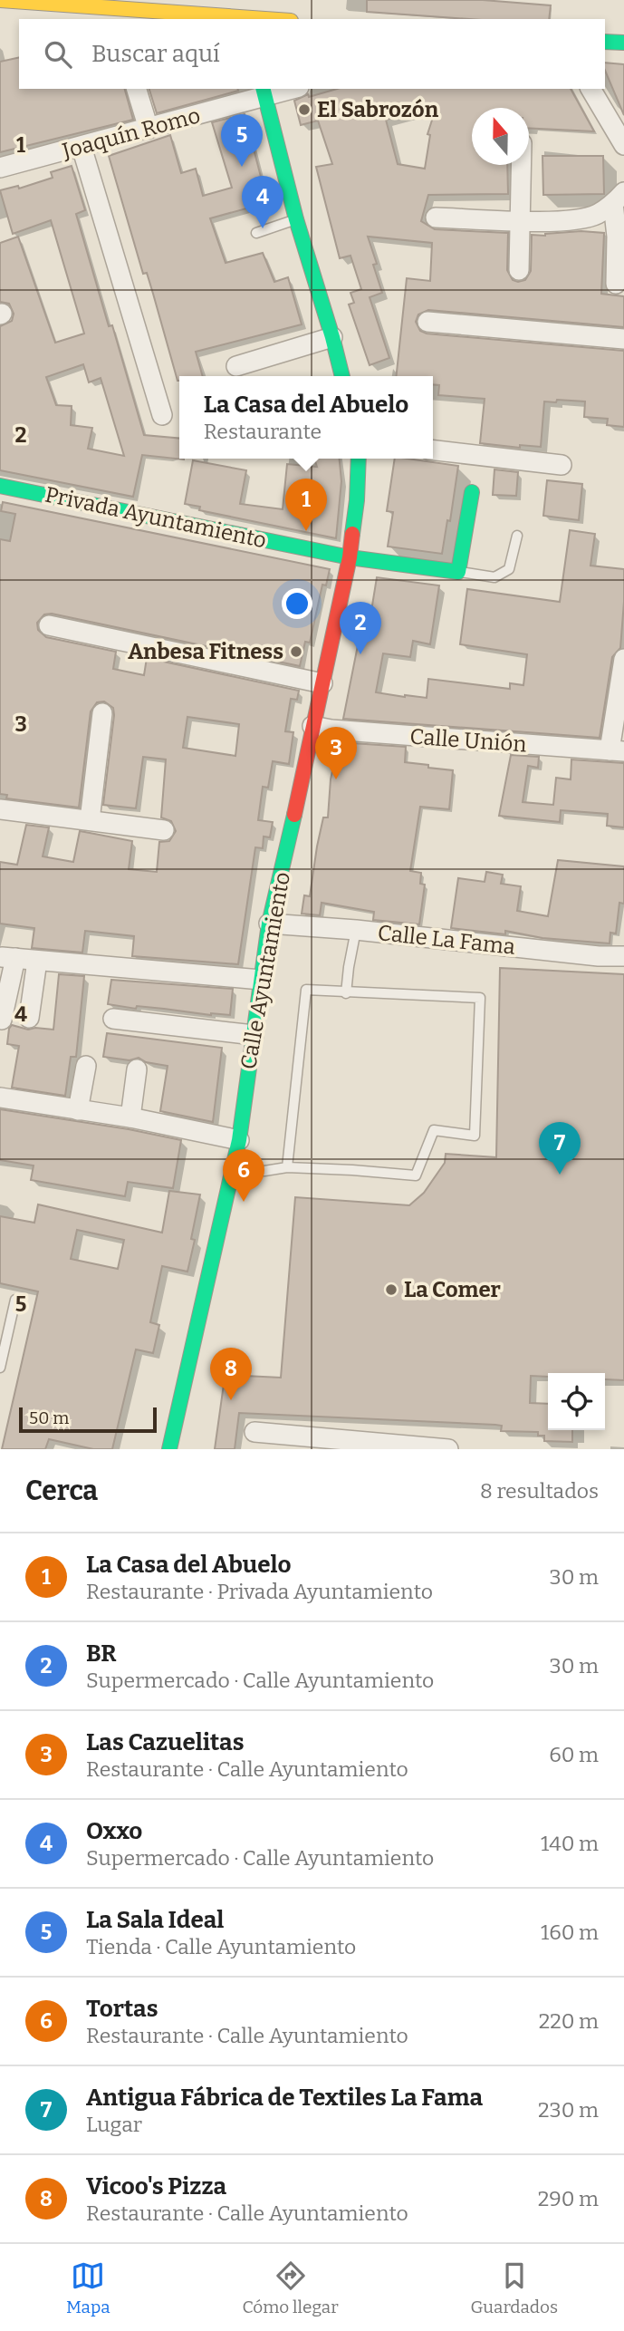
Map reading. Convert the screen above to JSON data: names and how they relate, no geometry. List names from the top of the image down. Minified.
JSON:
{"streets":{"street":["Joaquín Romo","Privada Ayuntamiento","Calle Unión","Calle La Fama","Calle Ayuntamiento"]},"crossings":[["Privada Ayuntamiento","Calle Ayuntamiento"],["Calle Unión","Calle Ayuntamiento"],["Calle La Fama","Calle Ayuntamiento"]],"places":["El Sabrozón","Anbesa Fitness","La Comer"],"scale_bar":"50 m","north":"top","page":{"search":"Buscar aquí","pins":["5","4","1","2","3","7","6","8"],"popup":["La Casa del Abuelo","Restaurante"],"scale":"50 m","heading":["Cerca","8 resultados"],"list":[{"mark":"1","name":"La Casa del Abuelo","note":"Restaurante · Privada Ayuntamiento","value":"30 m"},{"mark":"2","name":"BR","note":"Supermercado · Calle Ayuntamiento","value":"30 m"},{"mark":"3","name":"Las Cazuelitas","note":"Restaurante · Calle Ayuntamiento","value":"60 m"},{"mark":"4","name":"Oxxo","note":"Supermercado · Calle Ayuntamiento","value":"140 m"},{"mark":"5","name":"La Sala Ideal","note":"Tienda · Calle Ayuntamiento","value":"160 m"},{"mark":"6","name":"Tortas","note":"Restaurante · Calle Ayuntamiento","value":"220 m"},{"mark":"7","name":"Antigua Fábrica de Textiles La Fama","note":"Lugar","value":"230 m"},{"mark":"8","name":"Vicoo's Pizza","note":"Restaurante · Calle Ayuntamiento","value":"290 m"}],"nav":["Mapa","Cómo llegar","Guardados"]},"grid":{"rows":["1","2","3","4","5"]}}
